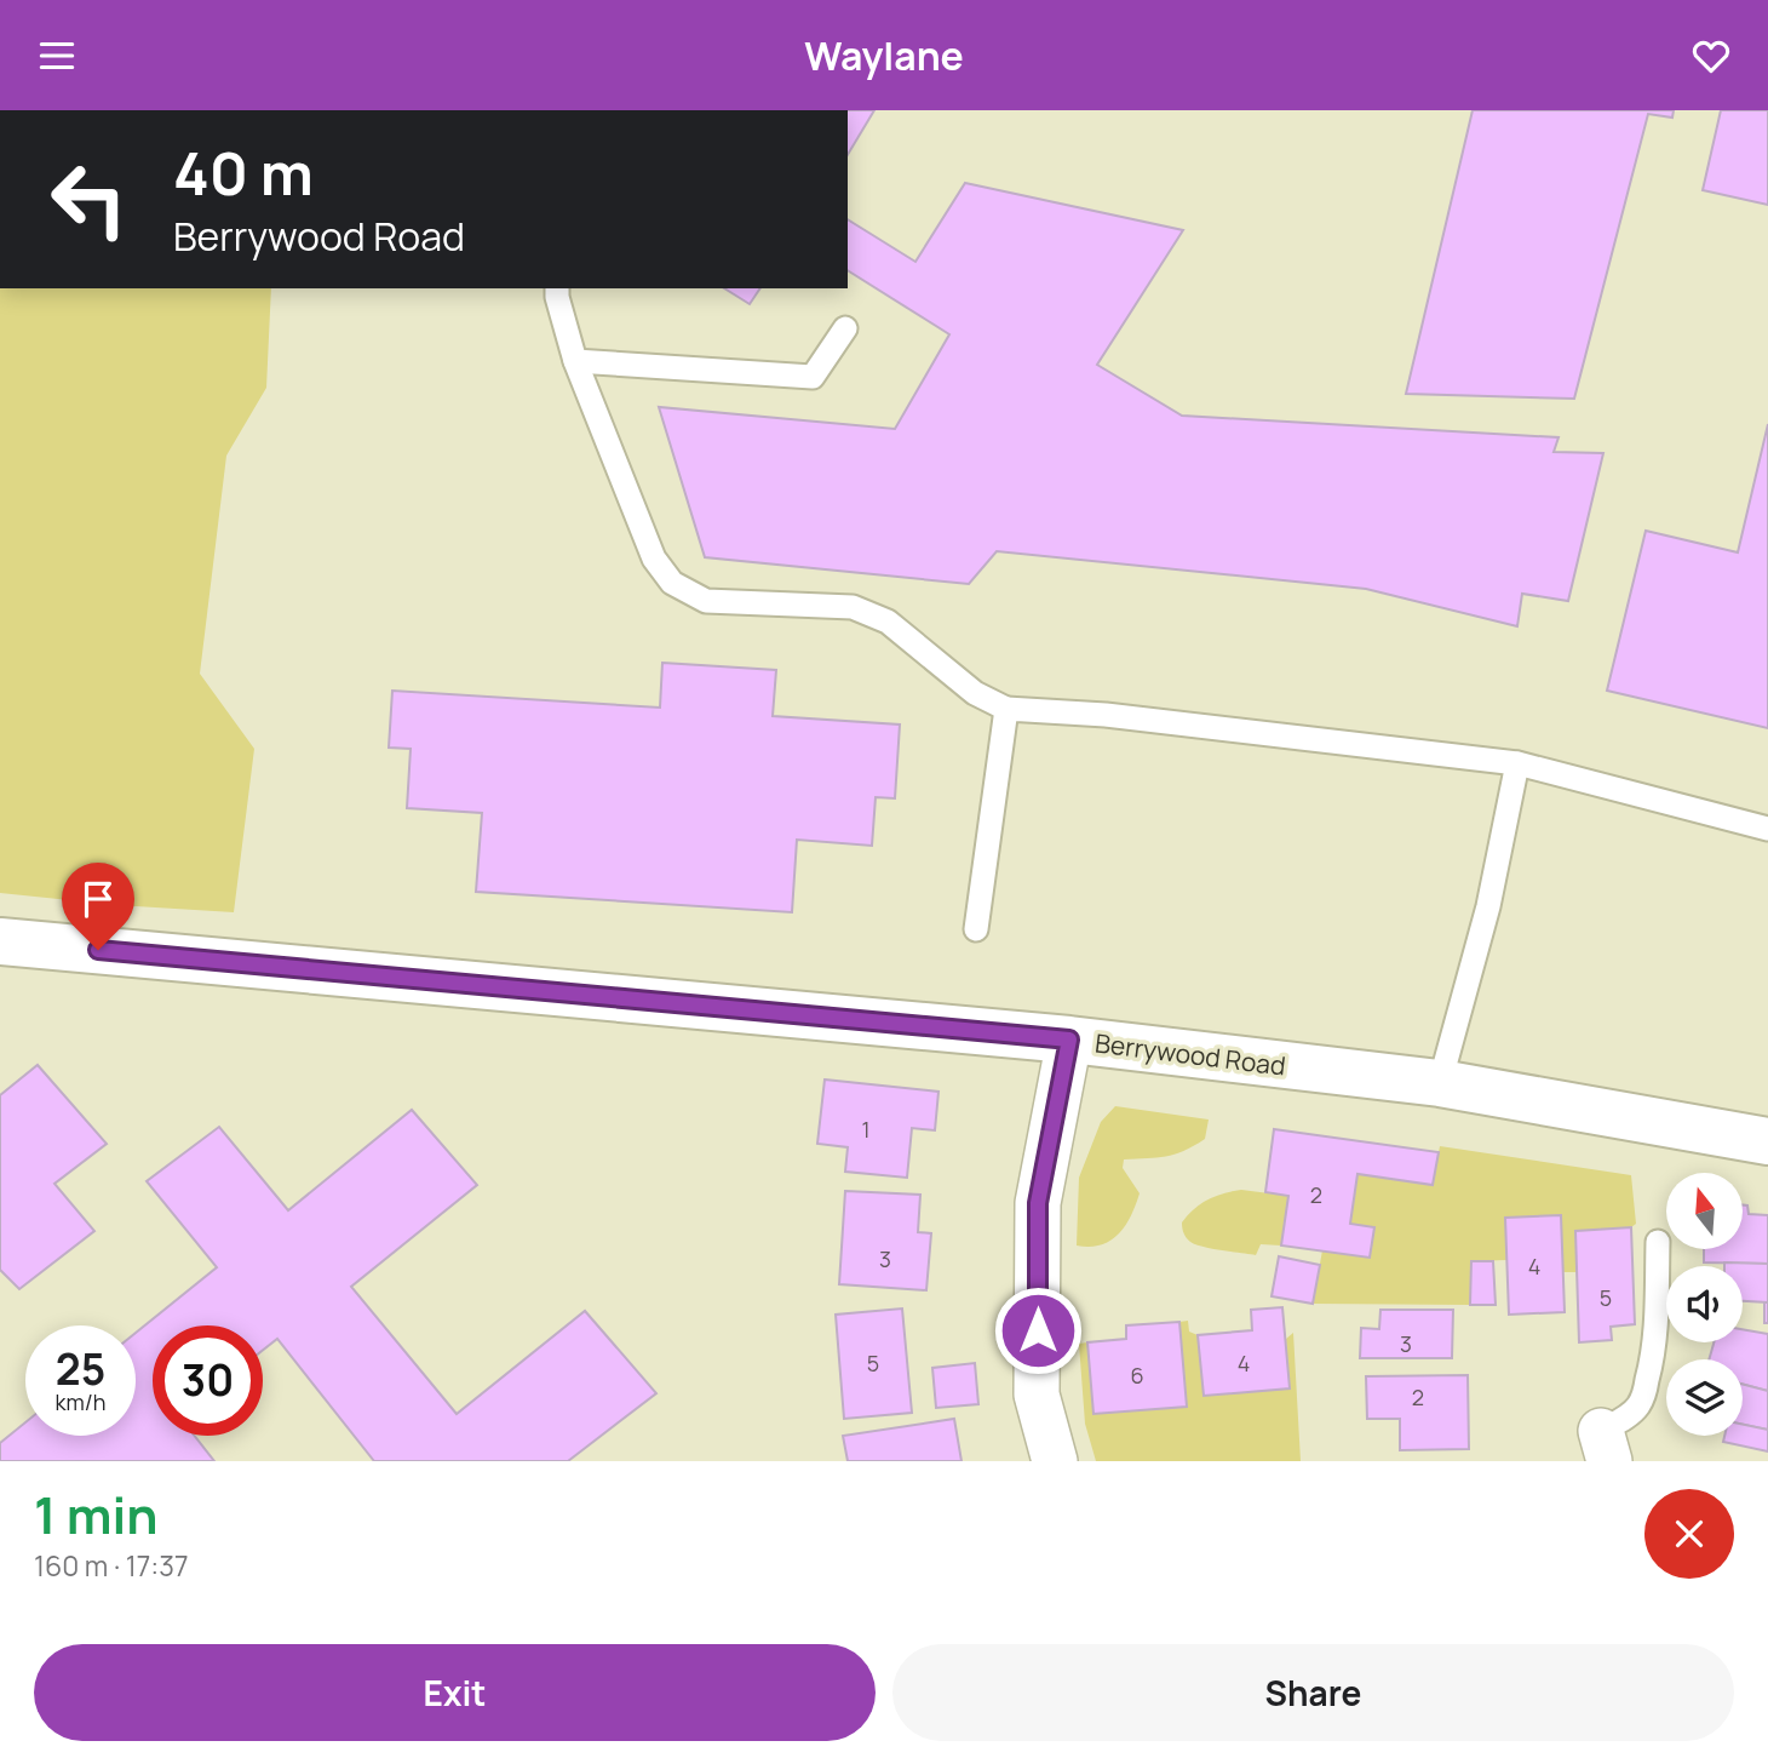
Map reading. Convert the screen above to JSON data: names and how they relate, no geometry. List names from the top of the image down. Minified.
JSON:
{"streets":{"street":["Berrywood Road"]},"house_numbers":["1","2","3","4","5","3","5","4","6","2"],"north":"top","page":{"header":"Waylane","turn":["40 m","Berrywood Road"],"speed":"25 km/h","limit":"30","heading":["1 min","160 m · 17:37"],"buttons":["Exit","Share"]}}
